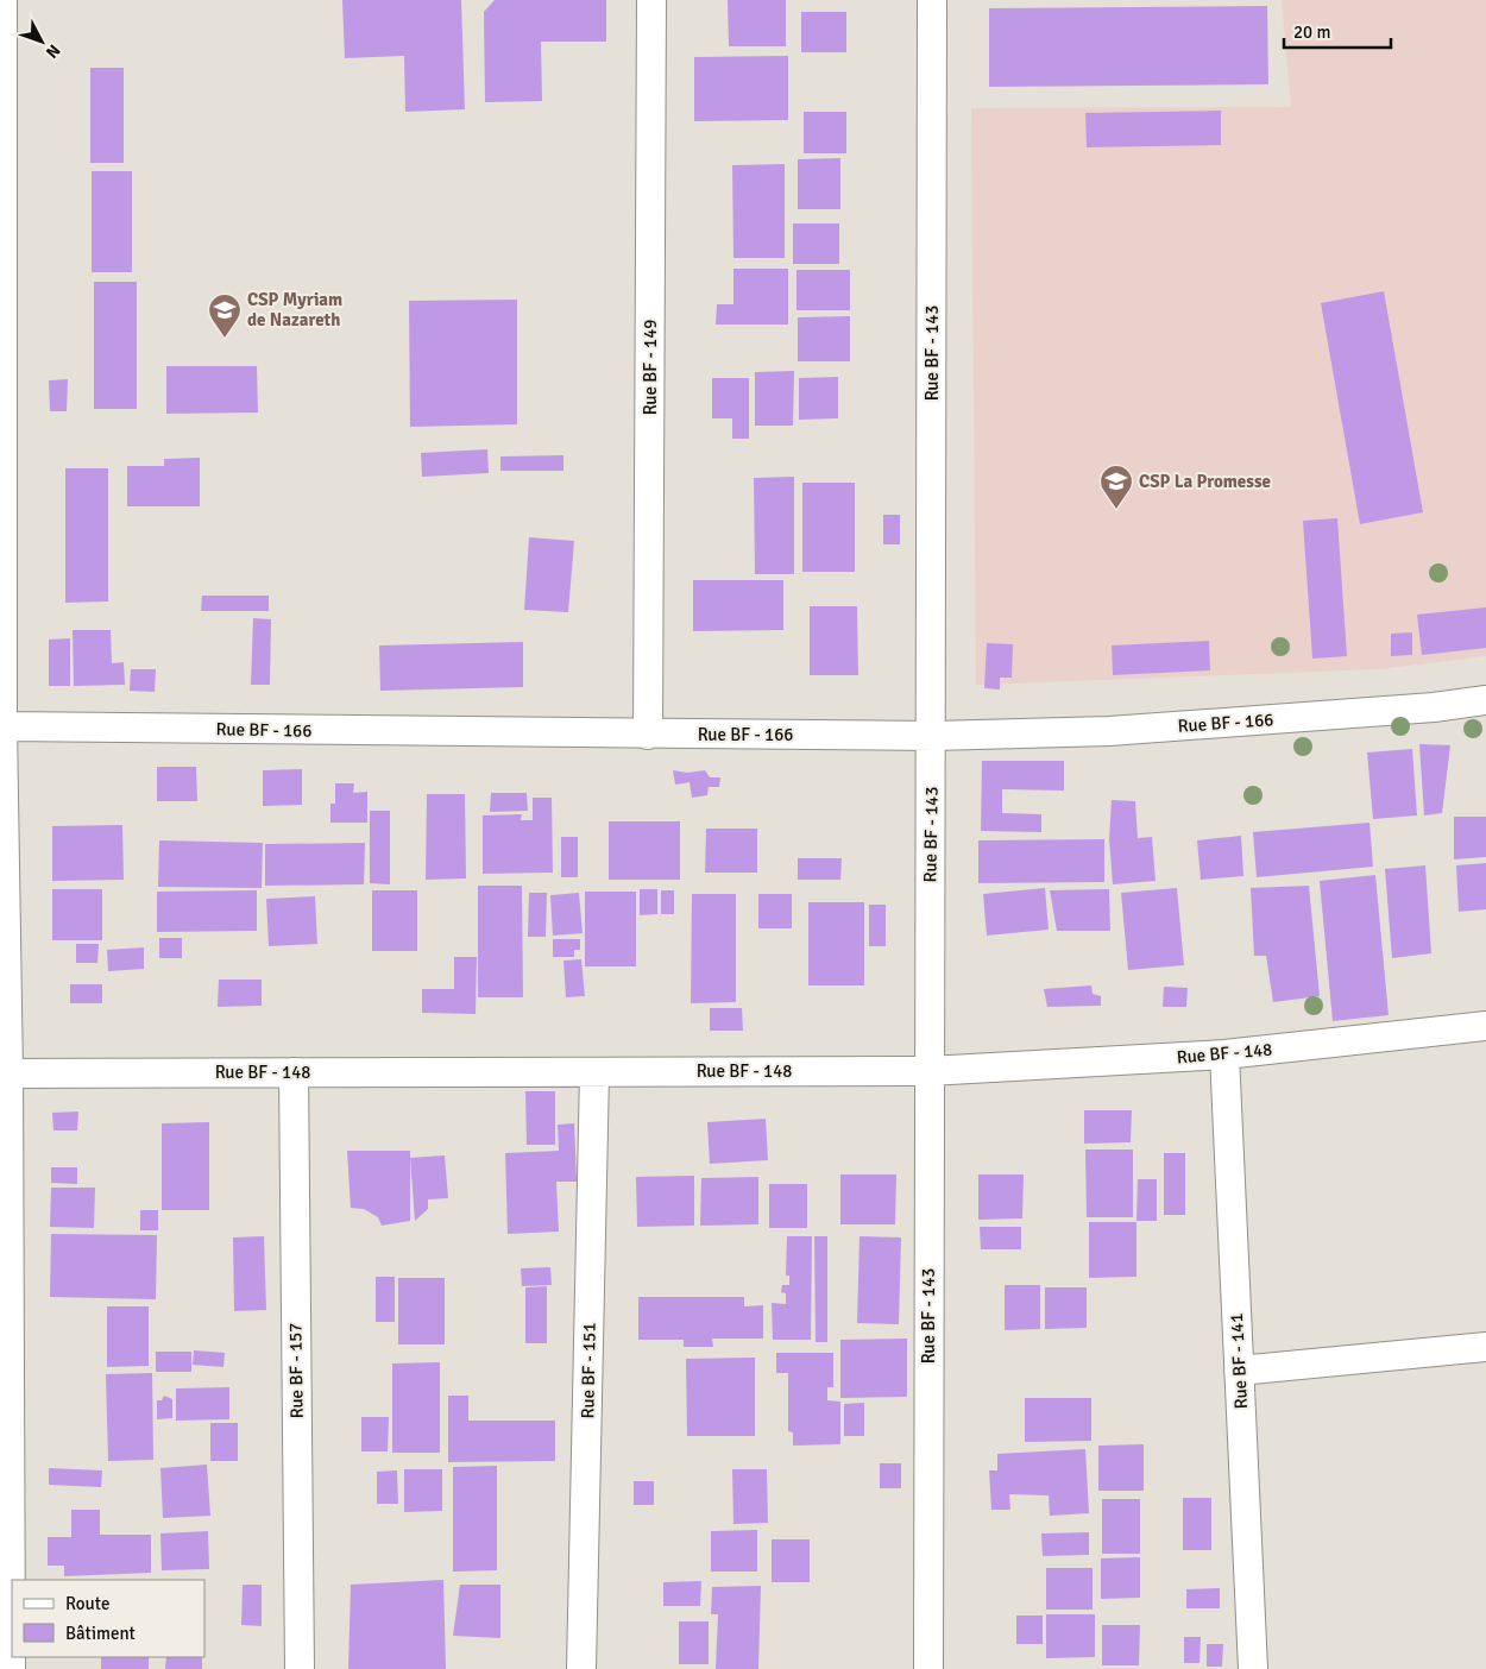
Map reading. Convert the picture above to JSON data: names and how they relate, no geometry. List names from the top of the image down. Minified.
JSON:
{"streets":{"street":["Rue BF - 143","Rue BF - 149","Rue BF - 166","Rue BF - 148","Rue BF - 141","Rue BF - 157","Rue BF - 151"]},"crossings":[["Rue BF - 143","Rue BF - 166"],["Rue BF - 143","Rue BF - 148"],["Rue BF - 149","Rue BF - 166"],["Rue BF - 148","Rue BF - 141"],["Rue BF - 148","Rue BF - 157"],["Rue BF - 148","Rue BF - 151"]],"places":{"school or university":["CSP Myriam de Nazareth","CSP La Promesse"]},"legend":["Route","Bâtiment"],"scale_bar":"20 m","north":"bottom right"}
